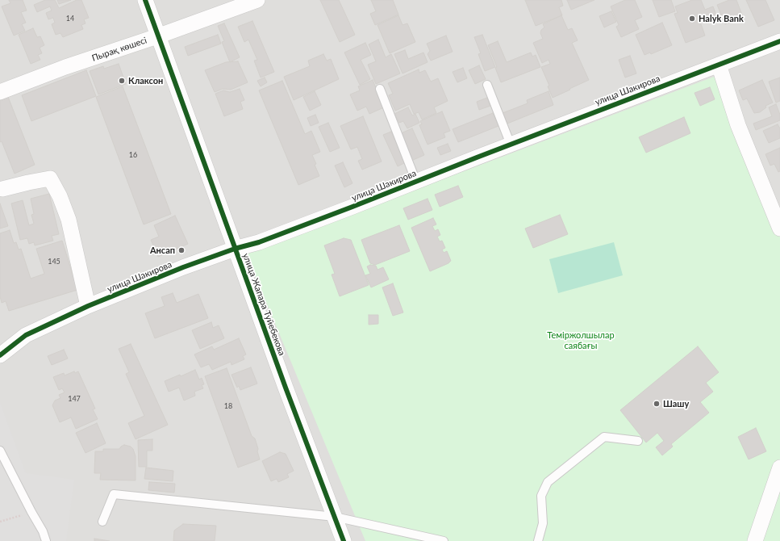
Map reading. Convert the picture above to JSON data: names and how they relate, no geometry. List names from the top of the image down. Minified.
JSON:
{"streets":{"street":["Пырақ көшесі","улица Шакирова","улица Жапара Туйебекова"]},"crossings":[["Пырақ көшесі","улица Жапара Туйебекова"],["улица Шакирова","улица Жапара Туйебекова"]],"parks":["Теміржолшылар саябағы"],"places":["Halyk Bank","Клаксон","Ансап","Шашу"],"house_numbers":["14","16","145","147","18"]}
